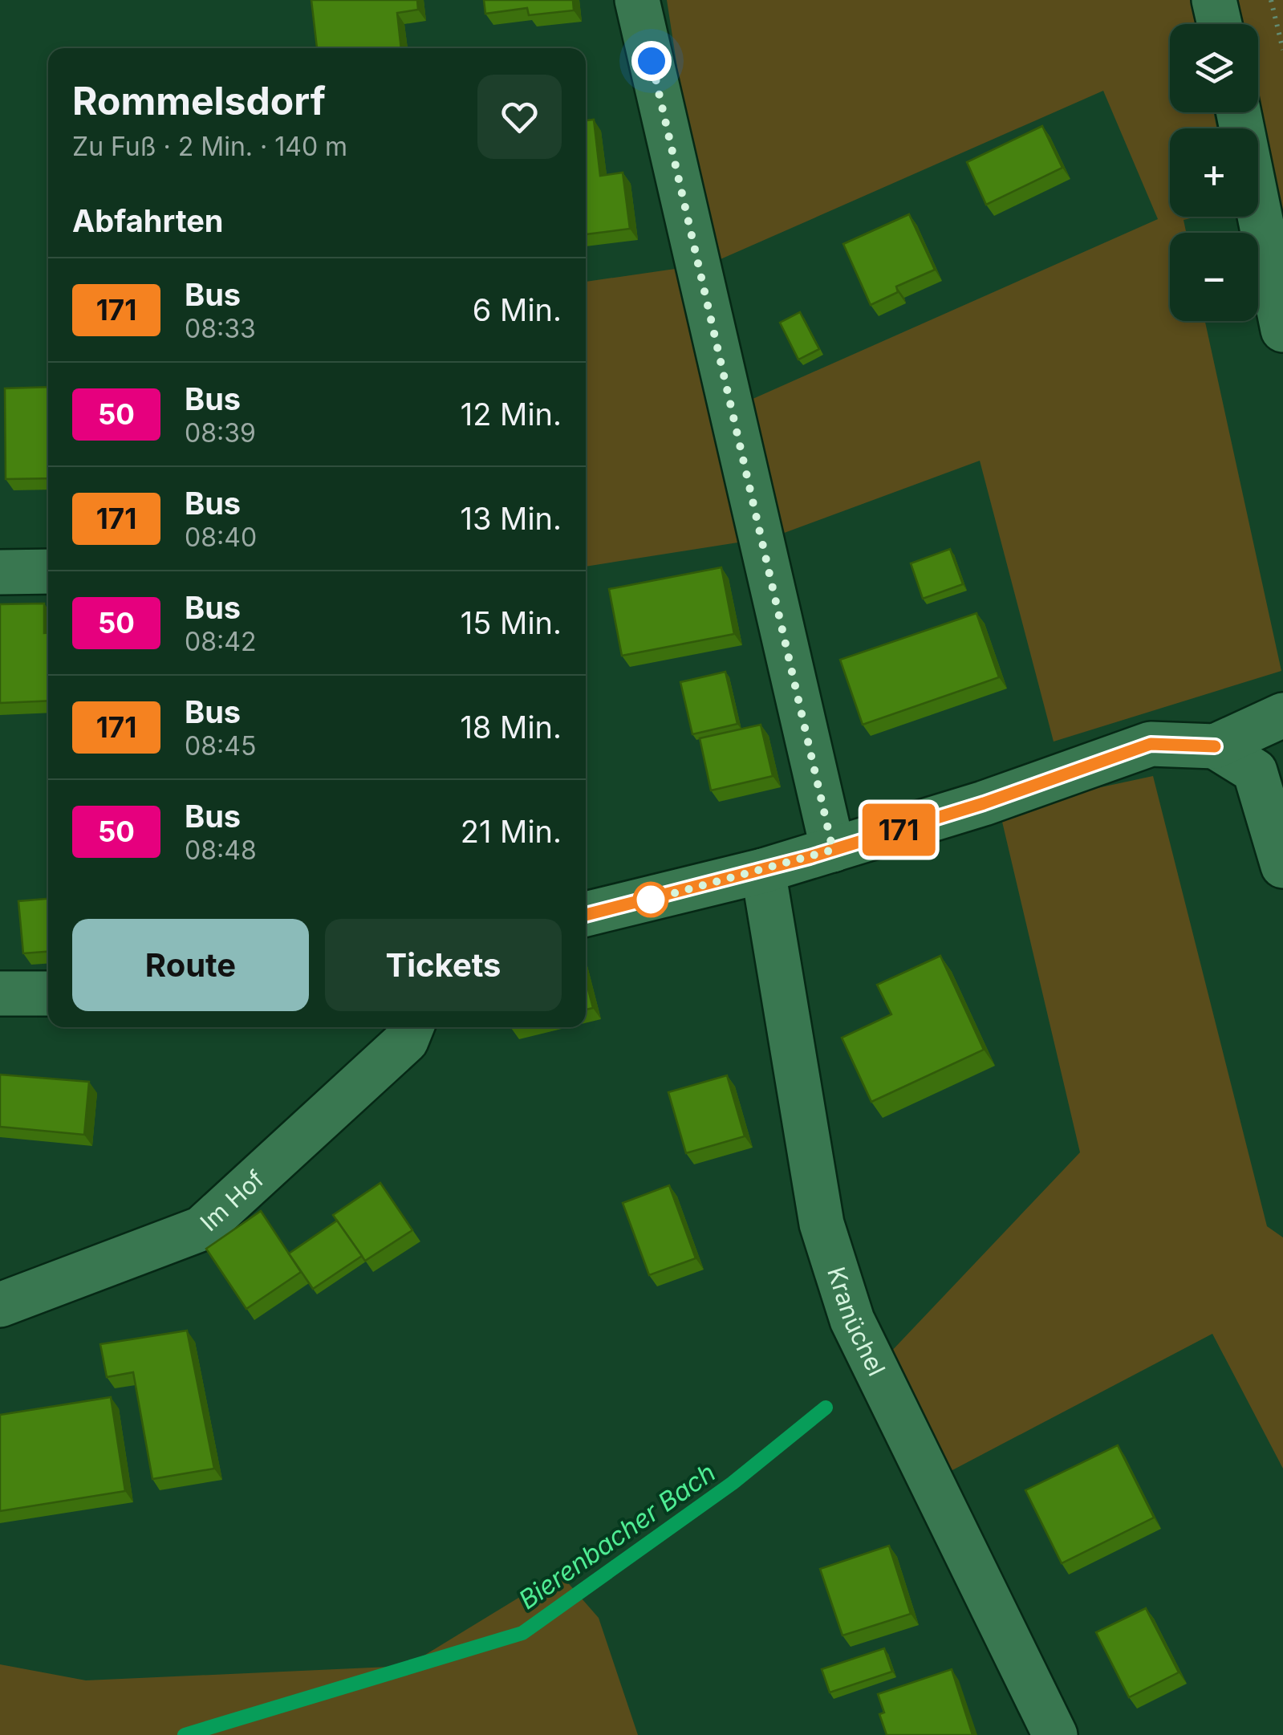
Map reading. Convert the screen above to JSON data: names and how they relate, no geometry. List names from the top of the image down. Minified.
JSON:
{"streets":{"street":["Im Hof","Kranüchel"]},"water":["Bierenbacher Bach"],"lines":["bus line 171"],"page":{"on_map":"171","map_buttons":["+","−"],"heading":[["Rommelsdorf","Zu Fuß · 2 Min. · 140 m"],"Abfahrten"],"list":[{"mark":"171","name":"Bus","note":"08:33","value":"6 Min."},{"mark":"50","name":"Bus","note":"08:39","value":"12 Min."},{"mark":"171","name":"Bus","note":"08:40","value":"13 Min."},{"mark":"50","name":"Bus","note":"08:42","value":"15 Min."},{"mark":"171","name":"Bus","note":"08:45","value":"18 Min."},{"mark":"50","name":"Bus","note":"08:48","value":"21 Min."}],"buttons":["Route","Tickets"]}}
